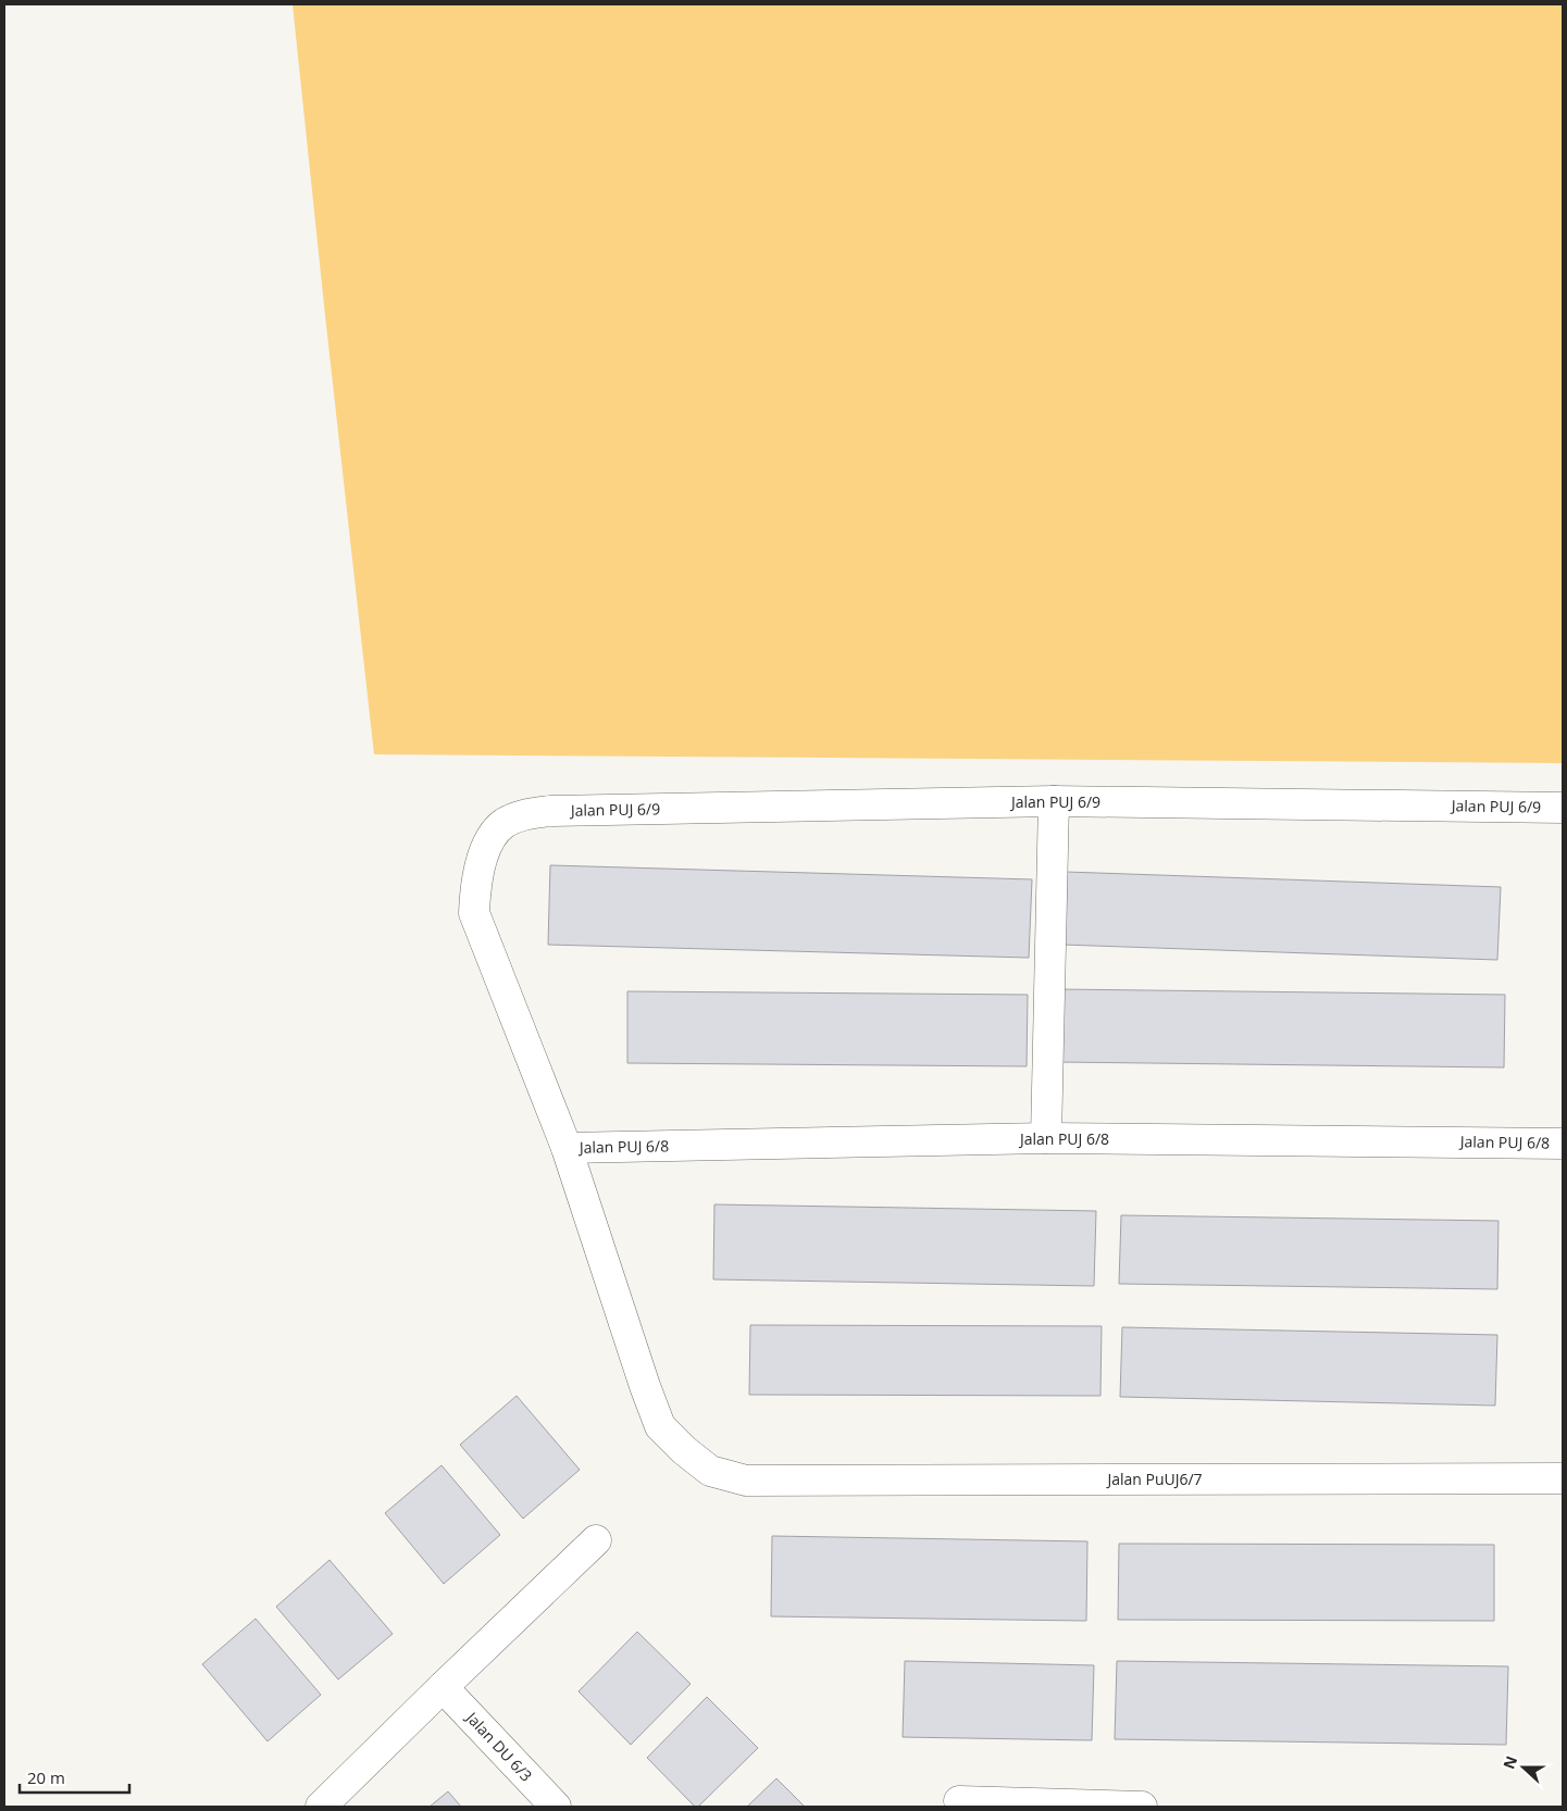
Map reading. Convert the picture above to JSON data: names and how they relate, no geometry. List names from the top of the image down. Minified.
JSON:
{"streets":{"street":["Jalan PUJ 6/9","Jalan PUJ 6/8","Jalan PuUJ6/7","Jalan DU 6/3"]},"crossings":[["Jalan PUJ 6/9","Jalan PUJ 6/8"],["Jalan PUJ 6/9","Jalan PuUJ6/7"],["Jalan PUJ 6/8","Jalan PuUJ6/7"]],"scale_bar":"20 m","north":"left"}
